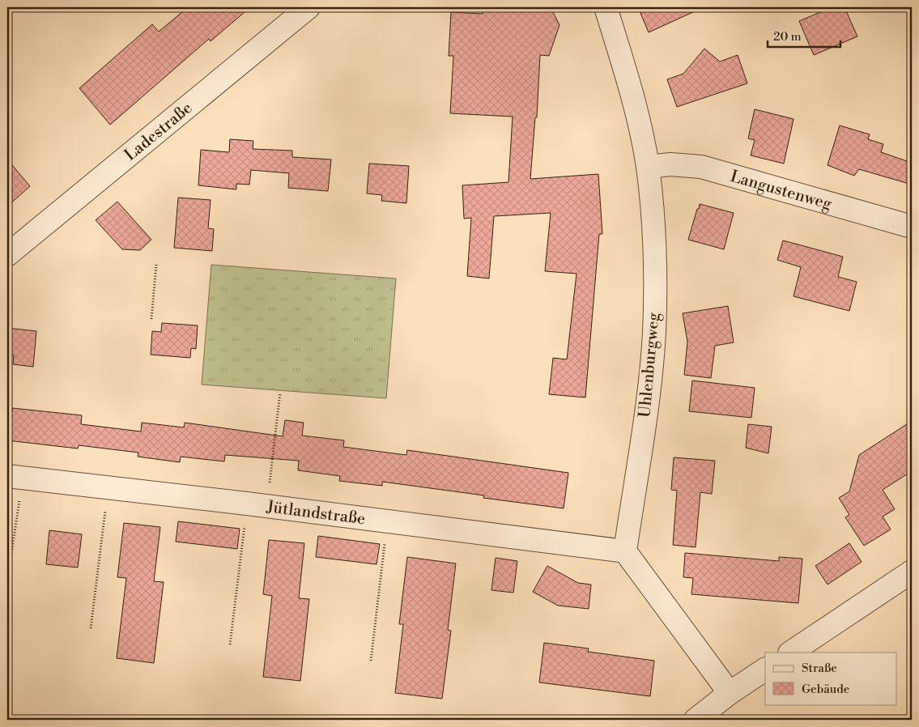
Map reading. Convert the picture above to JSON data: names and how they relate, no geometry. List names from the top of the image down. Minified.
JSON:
{"streets":{"street":["Ladestraße","Langustenweg","Uhlenburgweg","Jütlandstraße"]},"crossings":[["Langustenweg","Uhlenburgweg"],["Uhlenburgweg","Jütlandstraße"]],"legend":["Straße","Gebäude"],"scale_bar":"20 m"}
